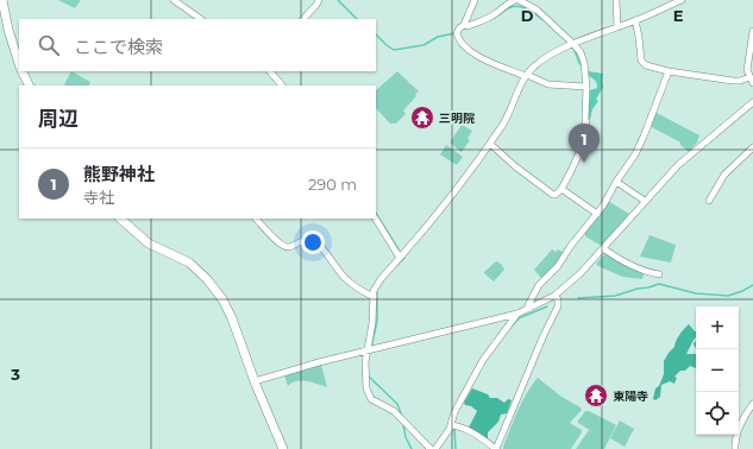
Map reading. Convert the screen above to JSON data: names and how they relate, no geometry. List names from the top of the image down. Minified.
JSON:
{"places":{"temple":["三明院","東陽寺"]},"page":{"search":"ここで検索","heading":"周辺","pins":"1","list":[{"mark":"1","name":"熊野神社","note":"寺社","value":"290 m"}],"map_buttons":["+","−"]},"grid":{"columns":["D","E"],"rows":["3"]}}
